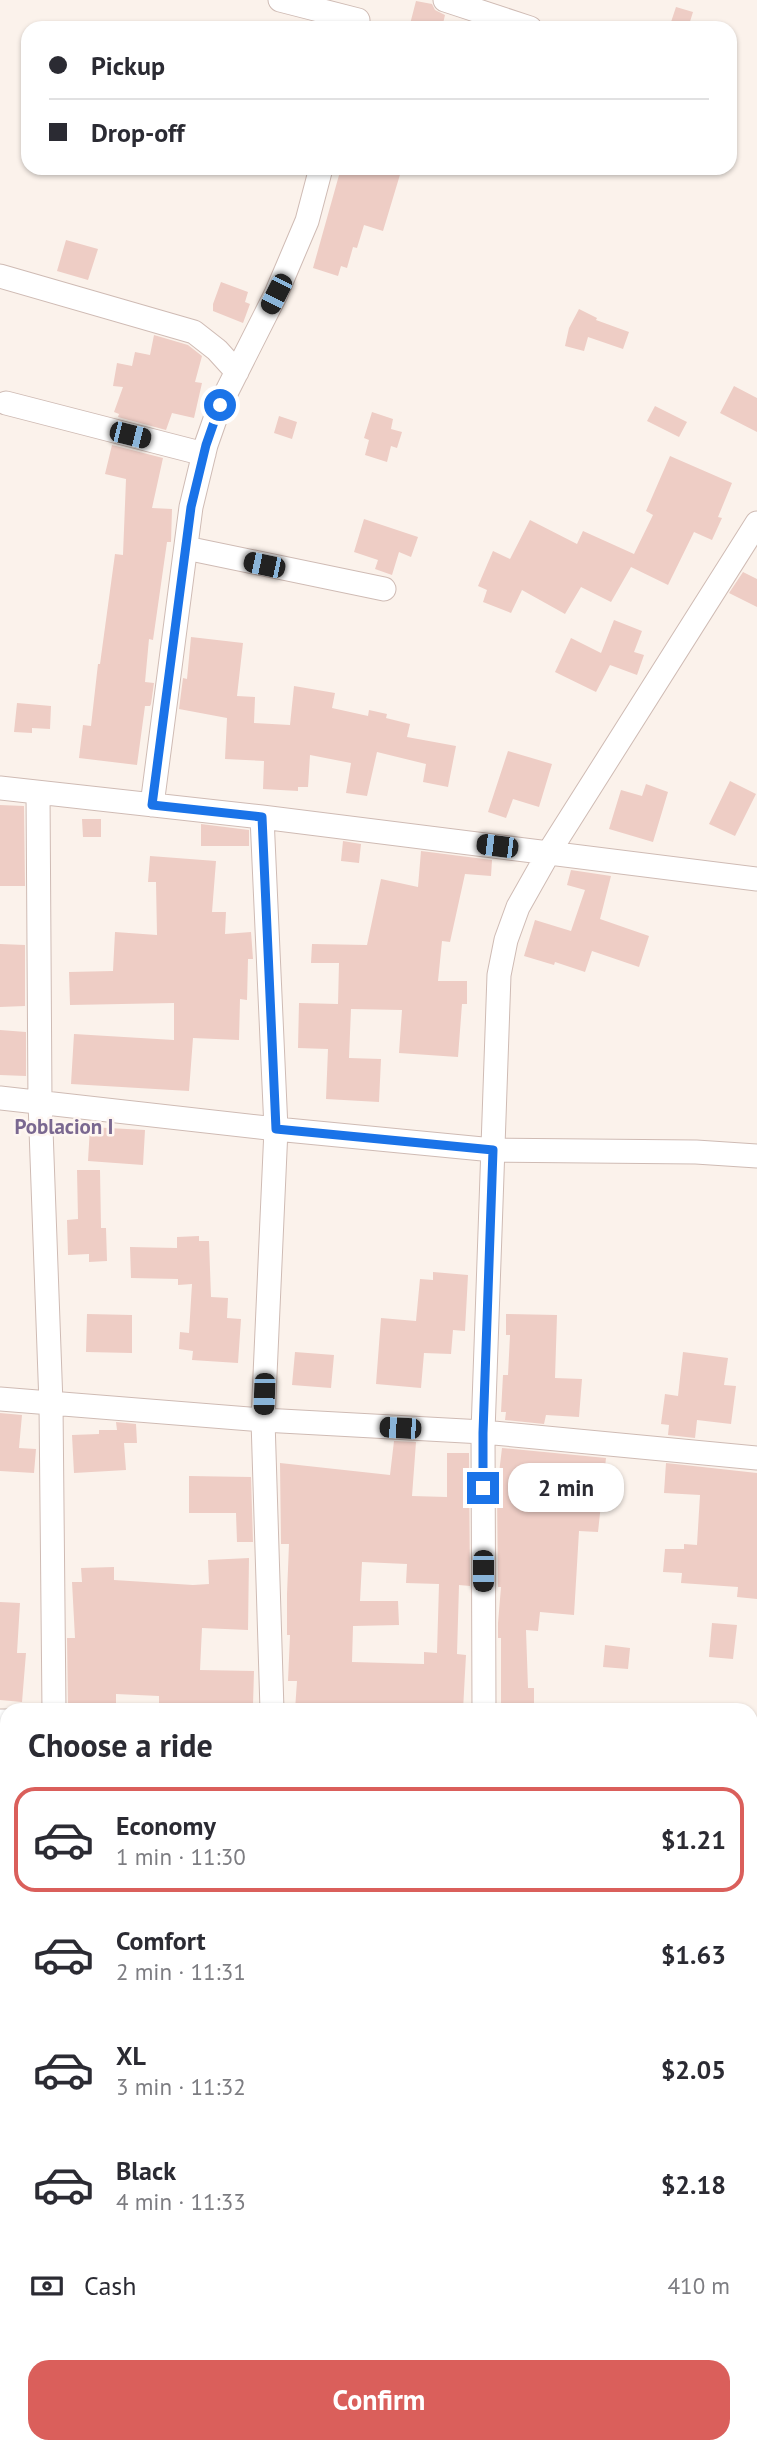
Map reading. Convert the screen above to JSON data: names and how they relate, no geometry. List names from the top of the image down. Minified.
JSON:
{"districts":["Poblacion I"],"page":{"banner":["Pickup","Drop-off"],"bubble":"2 min","heading":"Choose a ride","list":[{"name":"Economy","note":"1 min · 11:30","value":"$1.21"},{"name":"Comfort","note":"2 min · 11:31","value":"$1.63"},{"name":"XL","note":"3 min · 11:32","value":"$2.05"},{"name":"Black","note":"4 min · 11:33","value":"$2.18"}],"pay":["Cash","410 m"],"buttons":"Confirm"}}
